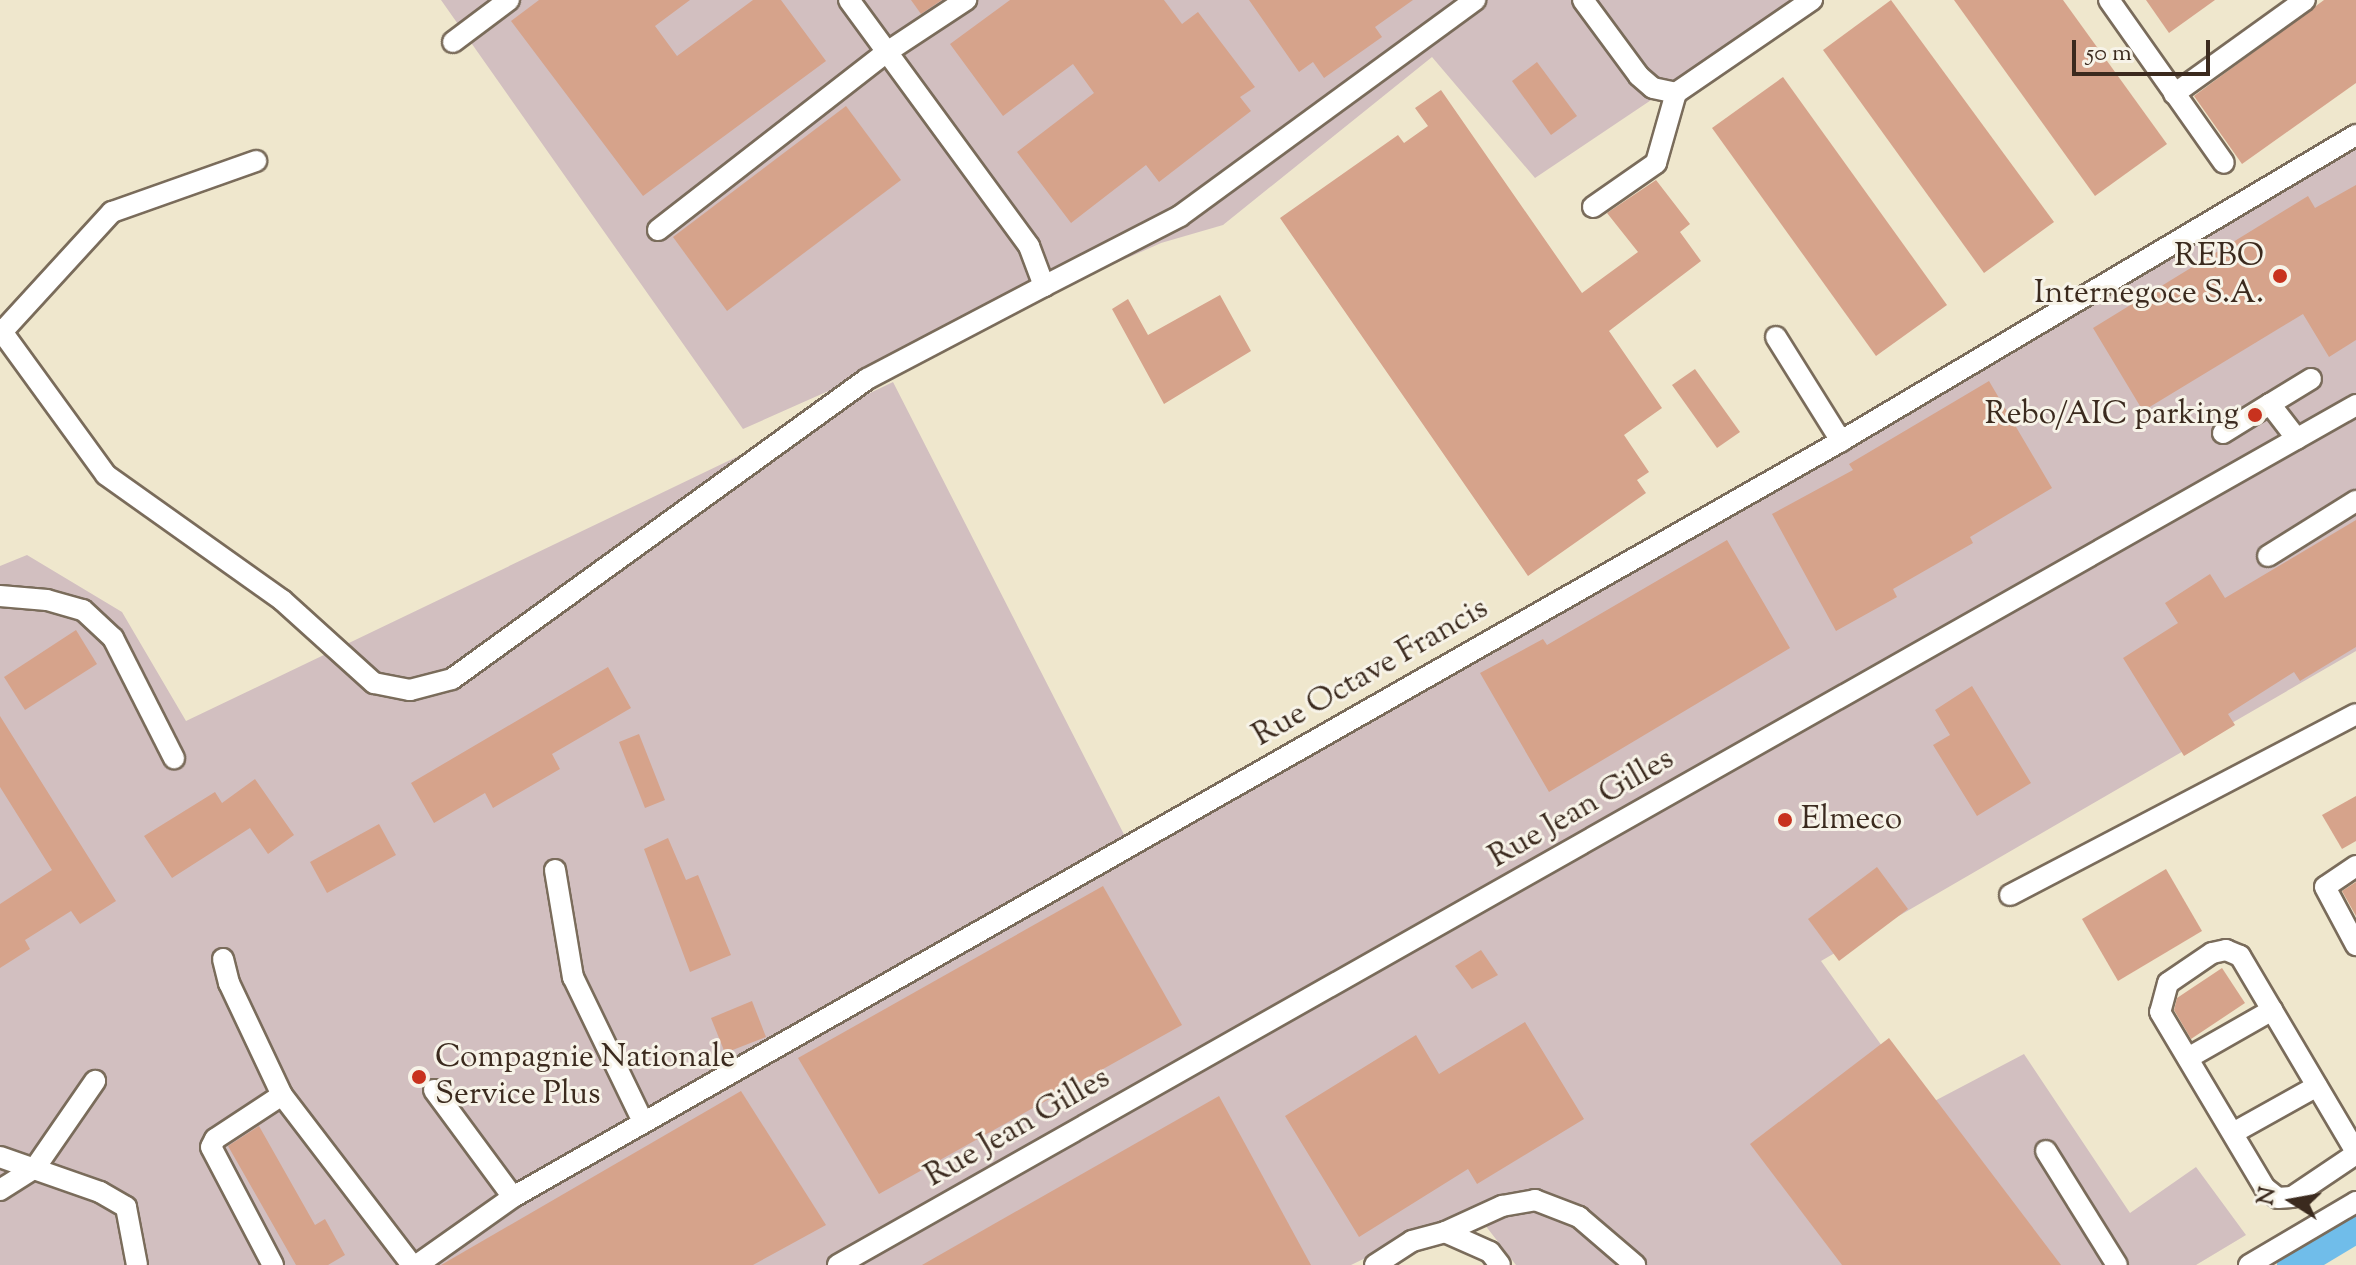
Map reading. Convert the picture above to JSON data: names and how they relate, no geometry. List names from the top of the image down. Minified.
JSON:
{"streets":{"street":["Rue Octave Francis","Rue Jean Gilles"]},"places":["REBO Internegoce S.A.","Rebo/AIC parking","Elmeco","Compagnie Nationale Service Plus"],"scale_bar":"50 m","north":"left"}
